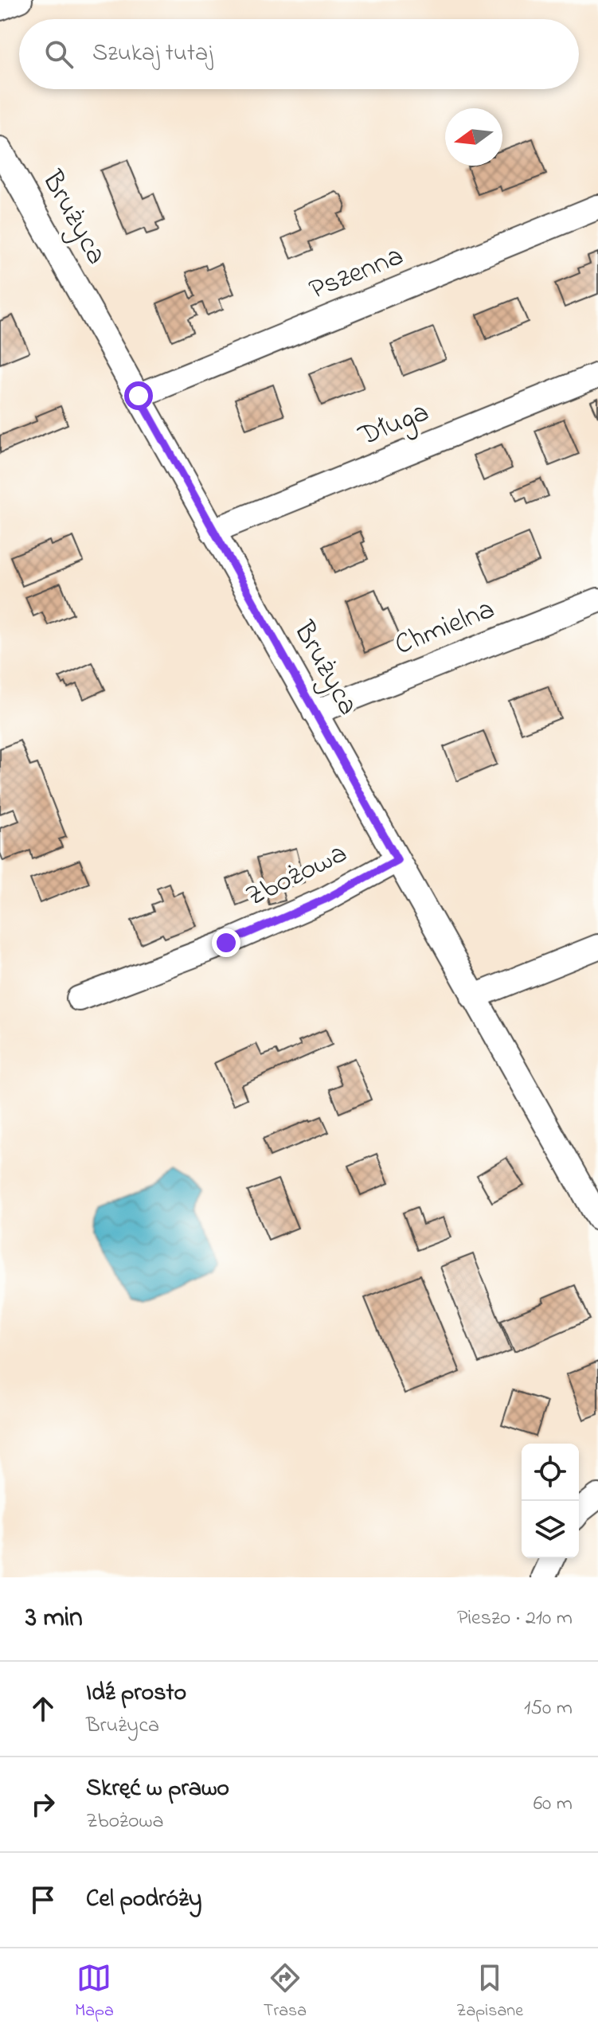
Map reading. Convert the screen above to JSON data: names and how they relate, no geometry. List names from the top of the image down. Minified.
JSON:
{"streets":{"street":["Brużyca","Pszenna","Długa","Chmielna","Zbożowa"]},"crossings":[["Brużyca","Pszenna"],["Brużyca","Długa"],["Brużyca","Chmielna"],["Brużyca","Zbożowa"]],"north":"left","page":{"search":"Szukaj tutaj","heading":["3 min","Pieszo · 210 m"],"list":[["Idź prosto","Brużyca","150 m"],["Skręć w prawo","Zbożowa","60 m"],"Cel podróży"],"nav":["Mapa","Trasa","Zapisane"]}}
